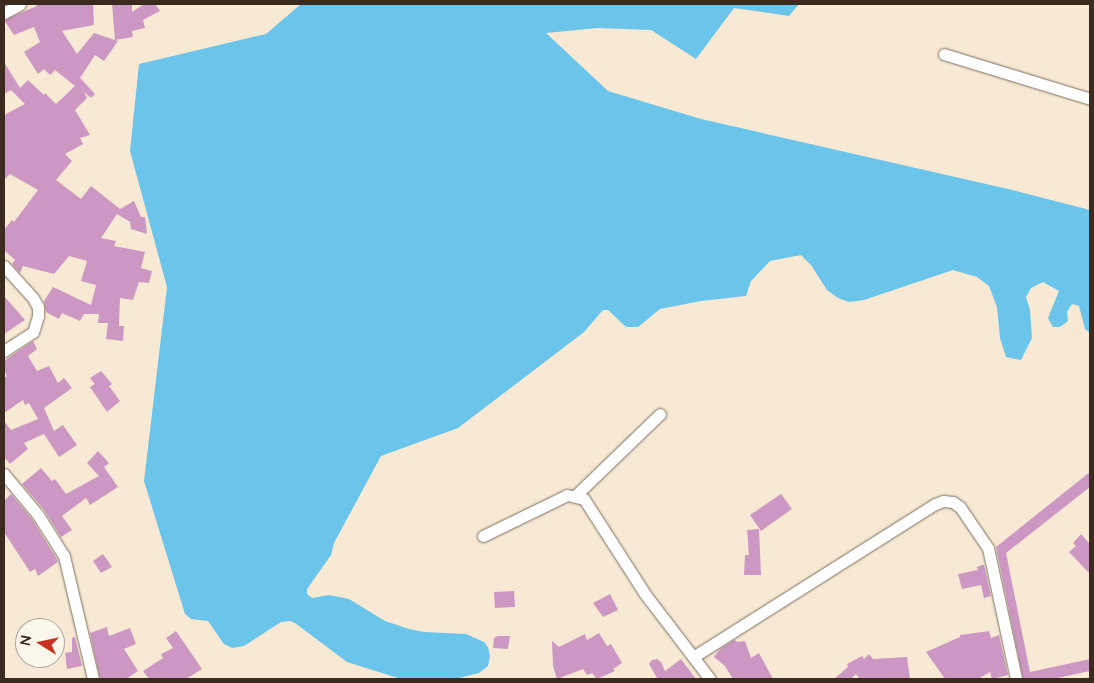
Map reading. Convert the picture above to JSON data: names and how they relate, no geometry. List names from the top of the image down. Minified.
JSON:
{"north":"left"}
